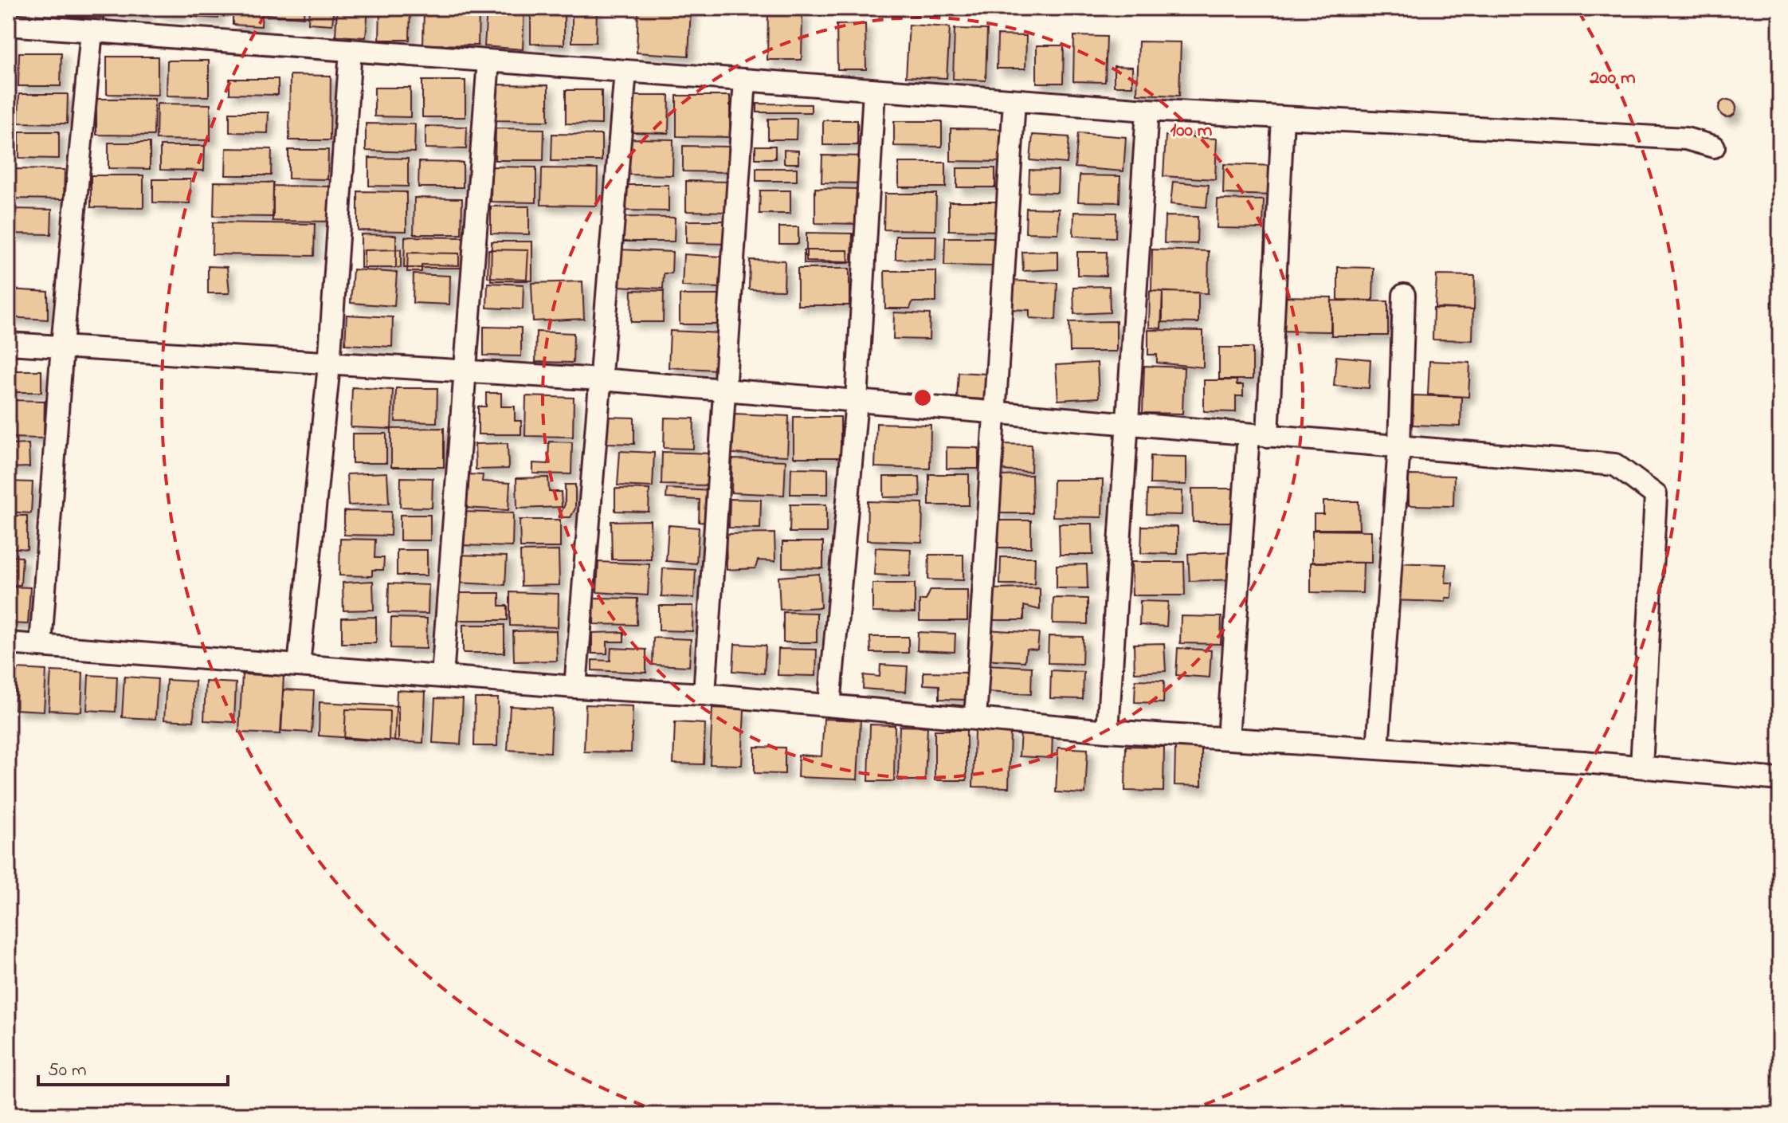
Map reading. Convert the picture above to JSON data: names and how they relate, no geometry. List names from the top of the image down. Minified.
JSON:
{"scale_bar":"50 m","rings":["200 m","100 m"]}
